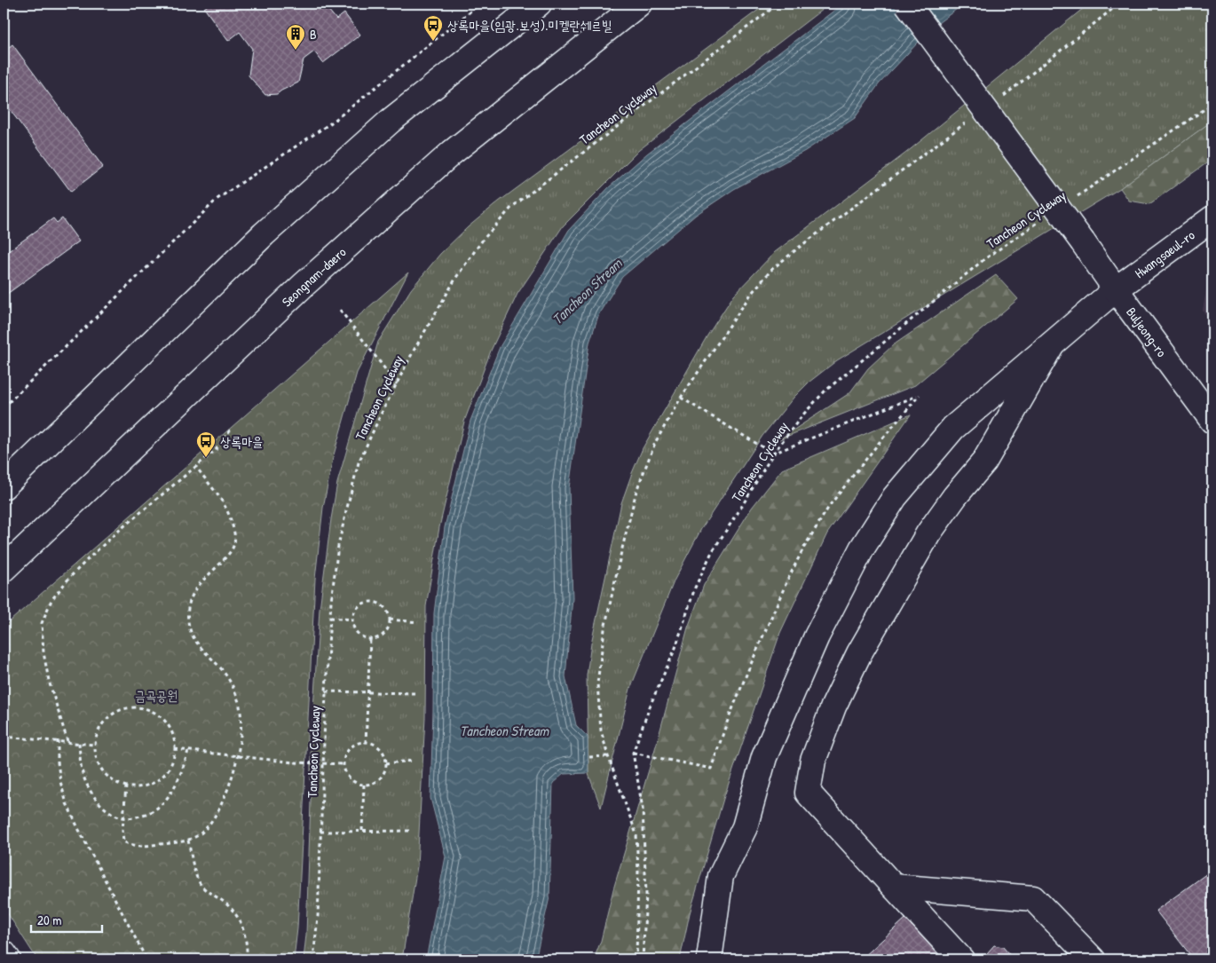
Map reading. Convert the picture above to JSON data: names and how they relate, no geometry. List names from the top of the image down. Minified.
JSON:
{"streets":{"main road":["Hwangsaeul-ro","Seongnam-daero","Buljeong-ro"],"path":["Tancheon Cycleway"]},"crossings":[["Hwangsaeul-ro","Buljeong-ro"]],"water":["Tancheon Stream"],"parks":["금곡공원"],"places":{"bus stop":["상록마을(임광.보성).미켈란쉐르빌","상록마을"],"building":["B"]},"scale_bar":"20 m"}
